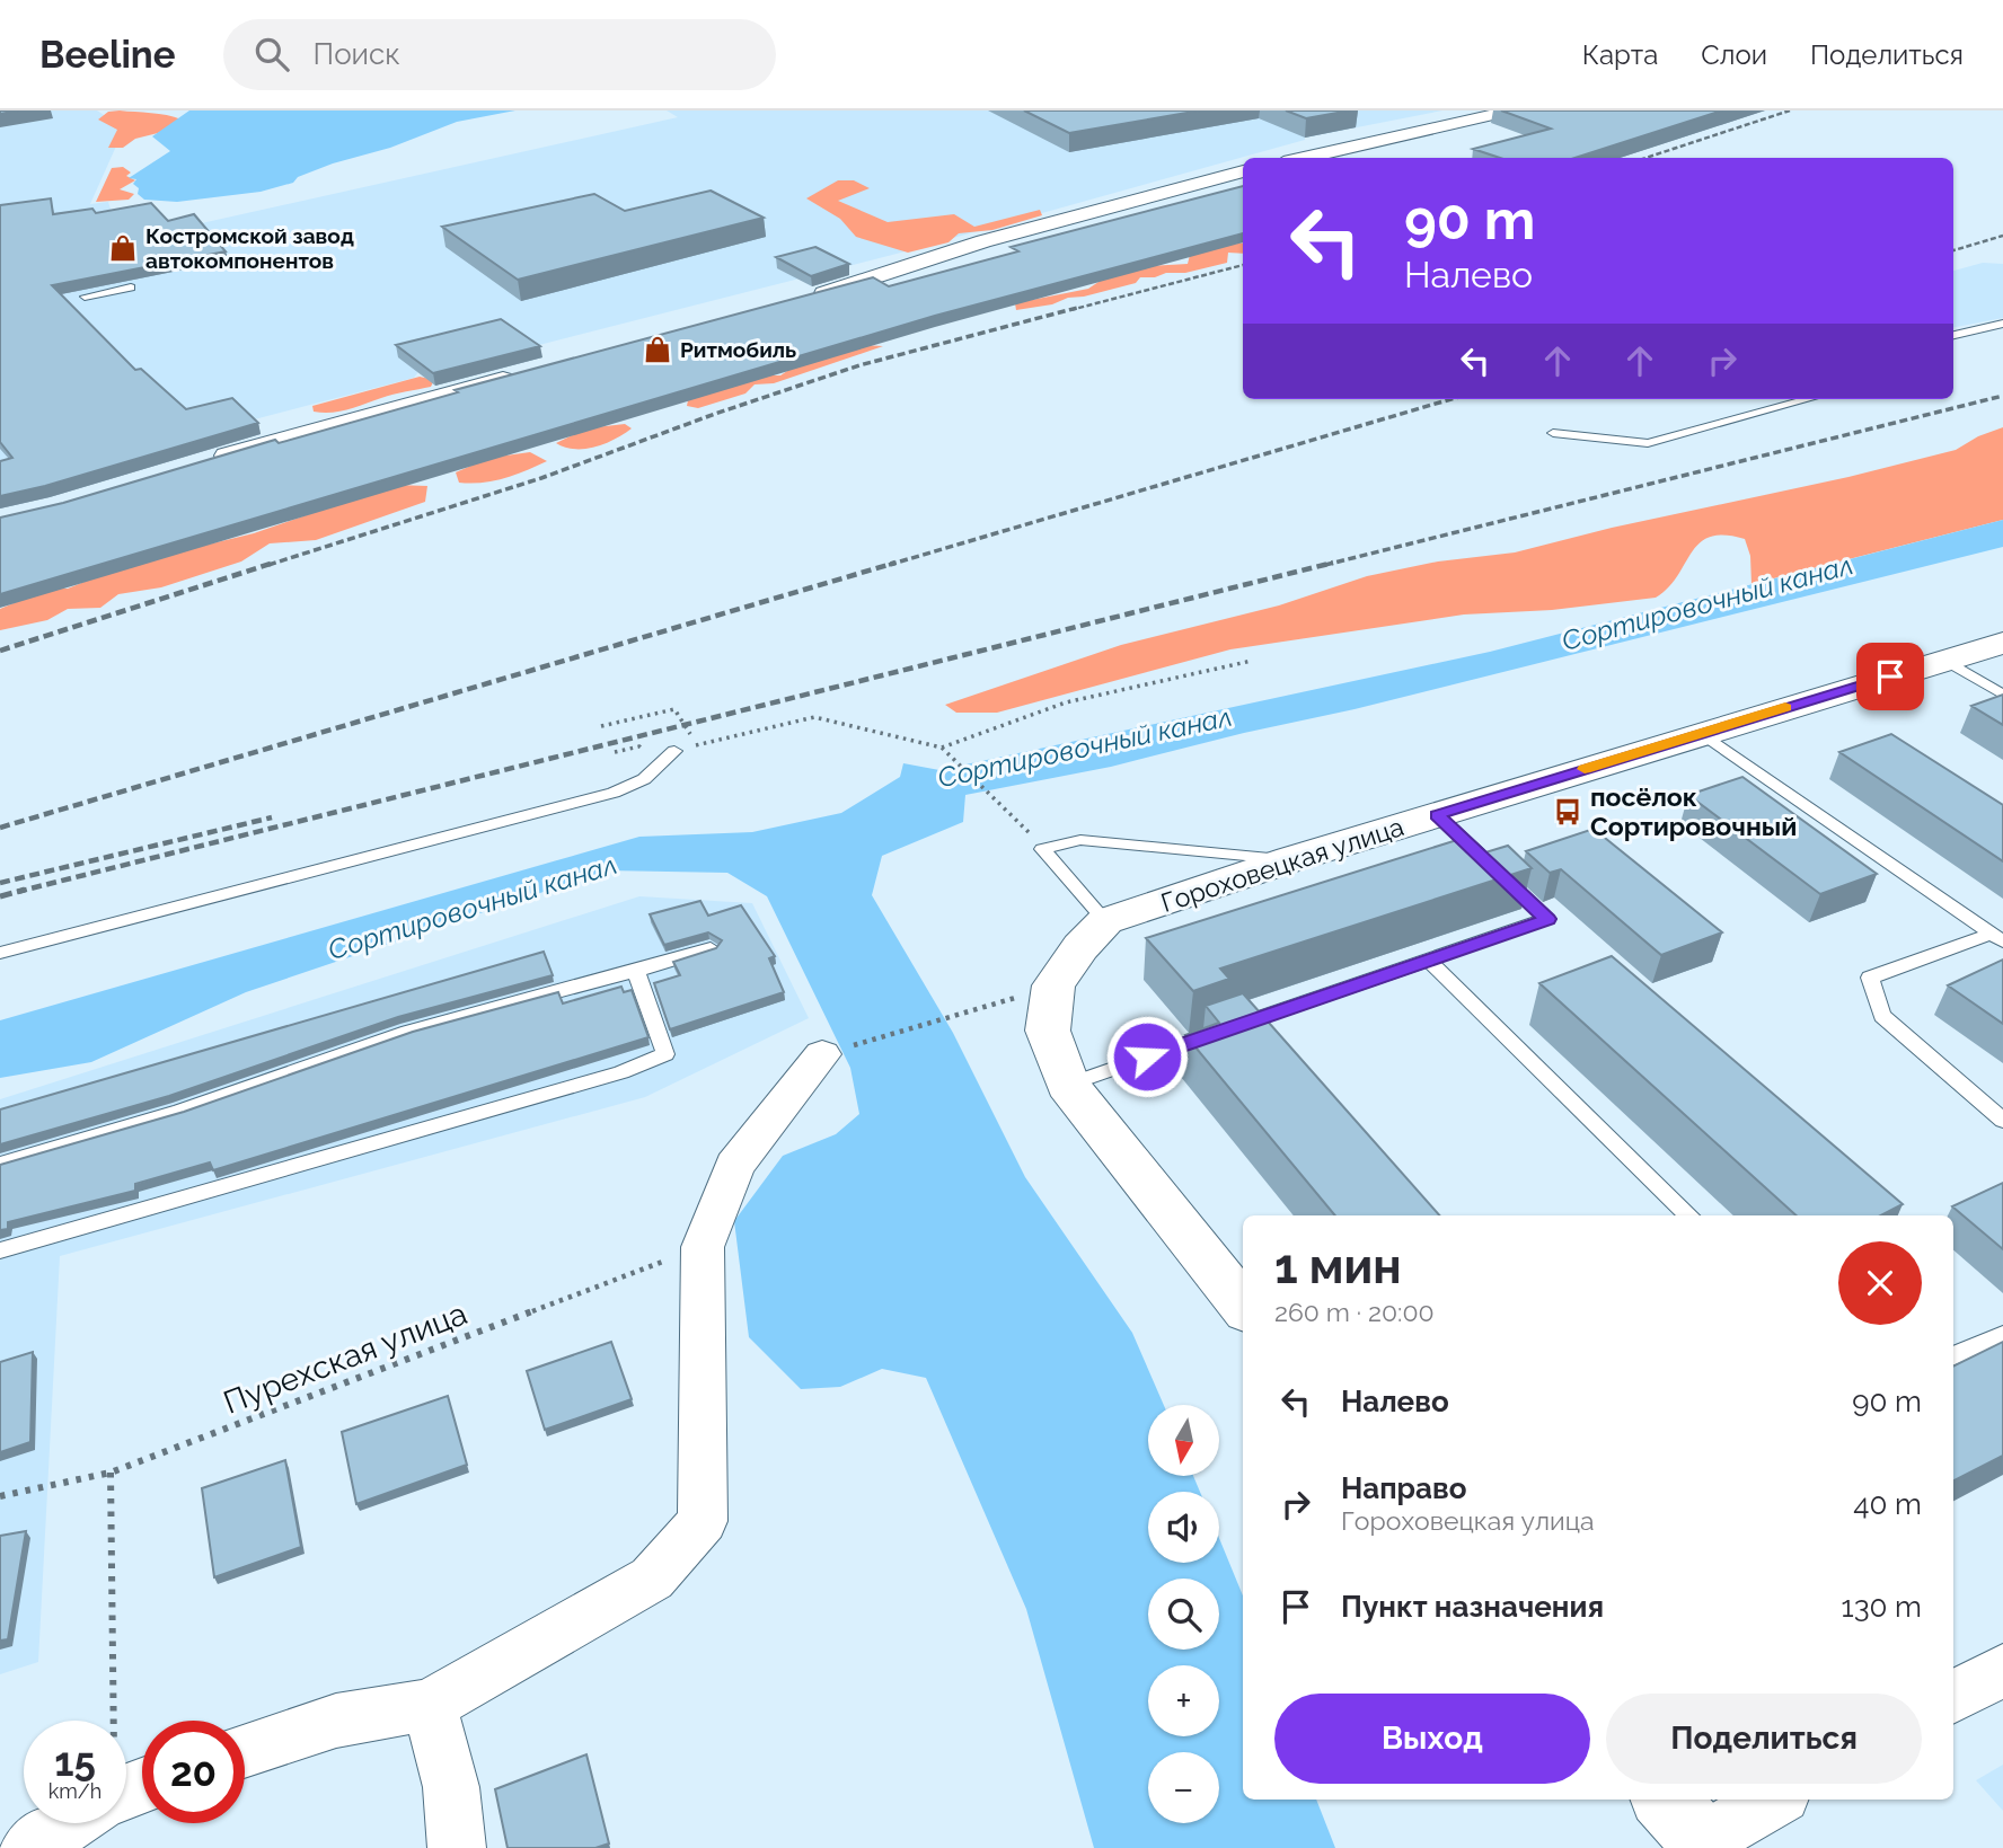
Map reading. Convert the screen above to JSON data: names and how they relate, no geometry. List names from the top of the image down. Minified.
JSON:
{"streets":{"street":["Гороховецкая улица"],"path":["Пурехская улица"]},"water":["Сортировочный канал"],"places":{"shop":["Костромской завод автокомпонентов","Ритмобиль"],"bus stop":["посёлок Сортировочный"]},"north":"bottom","page":{"header":"Beeline","search":"Поиск","nav":["Карта","Слои","Поделиться"],"turn":["90 m","Налево"],"heading":["1 мин","260 m · 20:00"],"list":[{"name":"Налево","value":"90 m"},{"name":"Направо","note":"Гороховецкая улица","value":"40 m"},{"name":"Пункт назначения","value":"130 m"}],"map_buttons":["+","−"],"buttons":["Выход","Поделиться"],"speed":"15 km/h","limit":"20"}}
